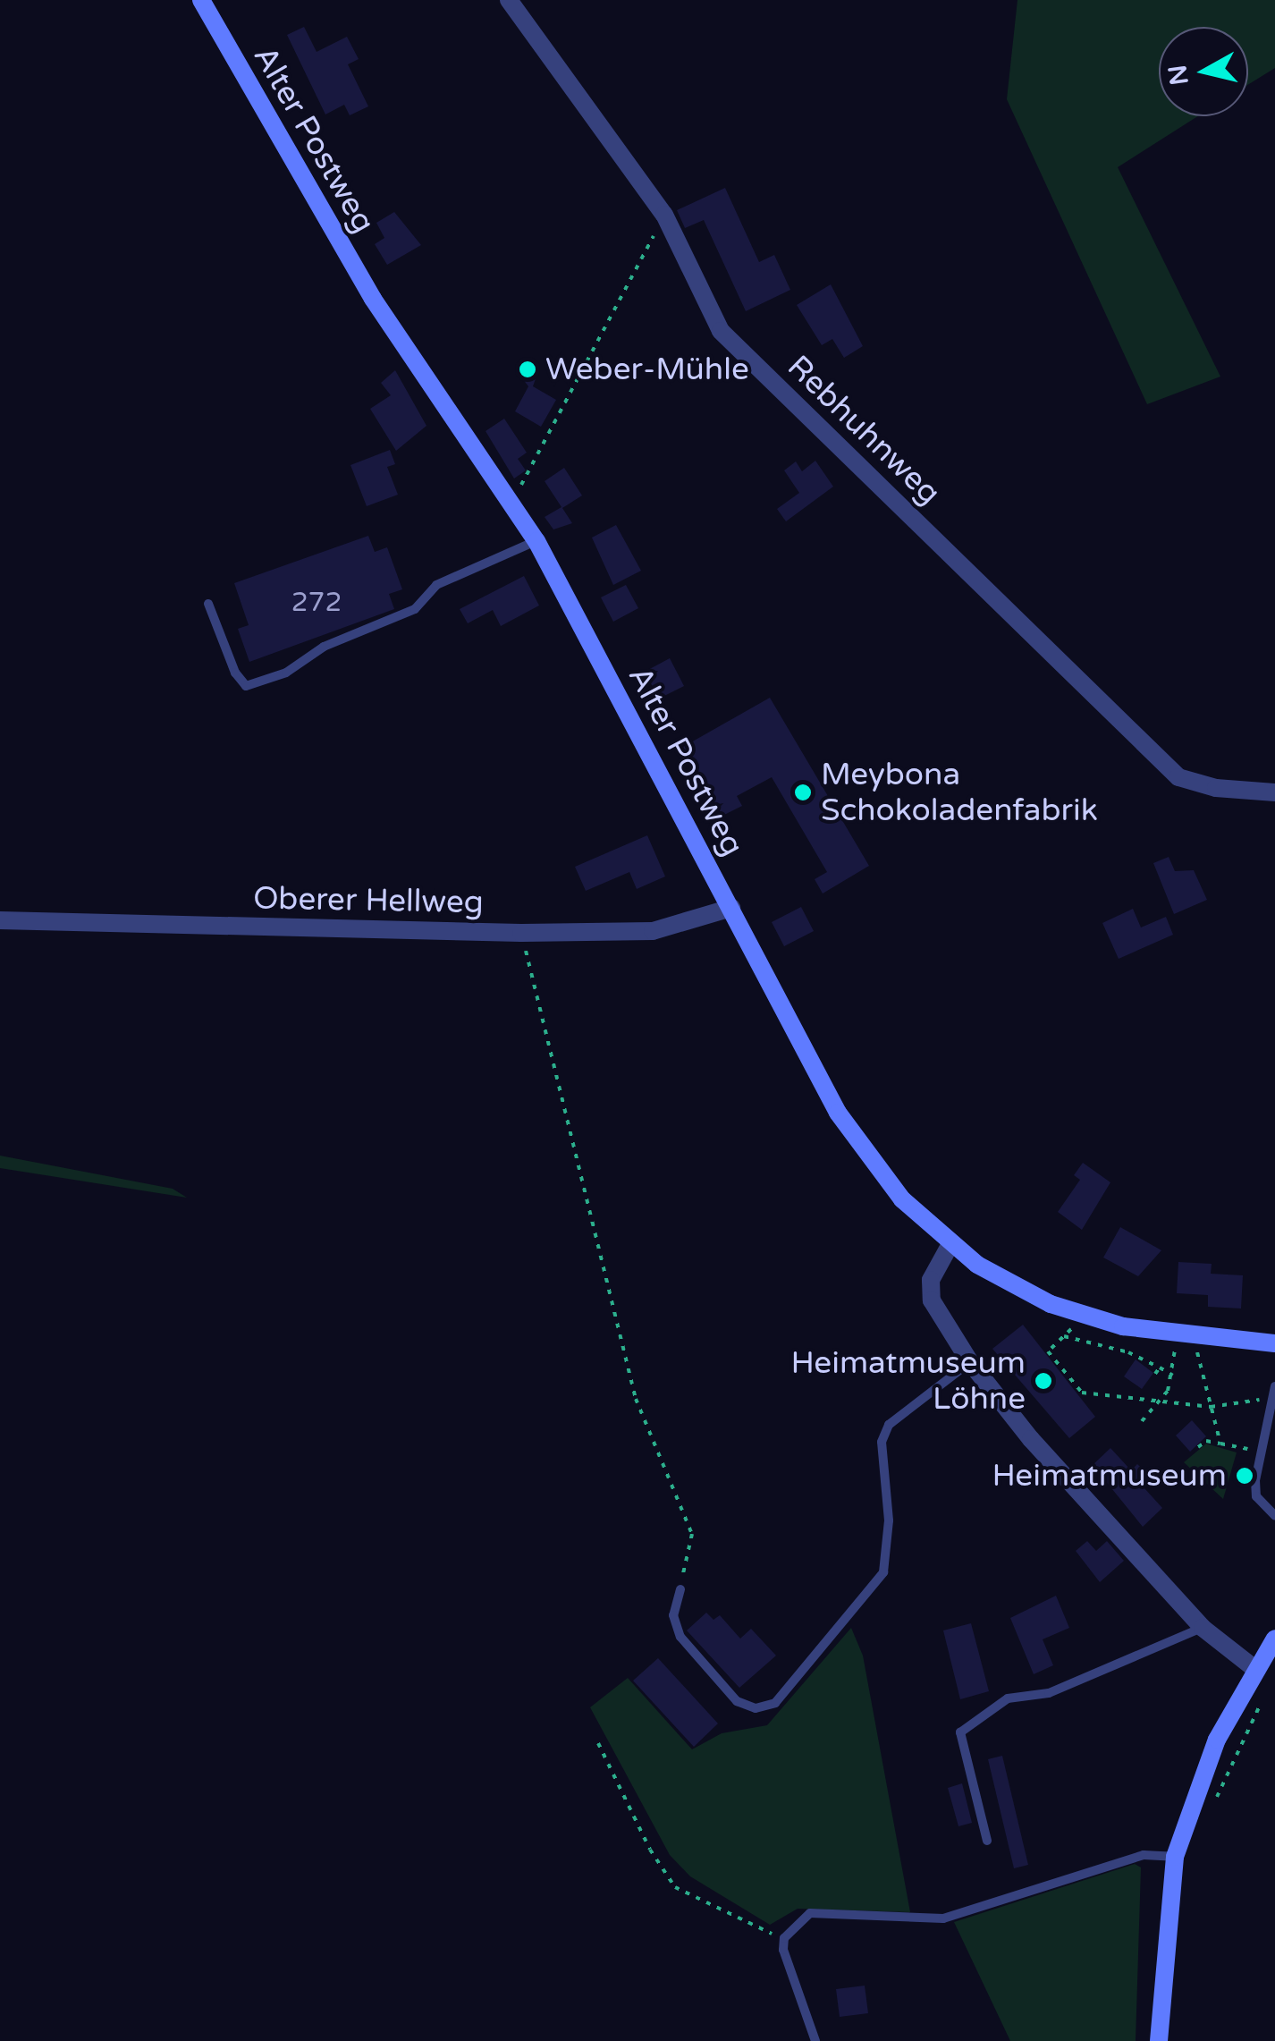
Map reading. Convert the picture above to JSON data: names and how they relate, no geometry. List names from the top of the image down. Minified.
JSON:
{"streets":{"street":["Alter Postweg","Rebhuhnweg","Oberer Hellweg"]},"crossings":[["Alter Postweg","Oberer Hellweg"]],"places":["Weber-Mühle","Meybona Schokoladenfabrik","Heimatmuseum Löhne","Heimatmuseum"],"house_numbers":["272"],"north":"left"}
